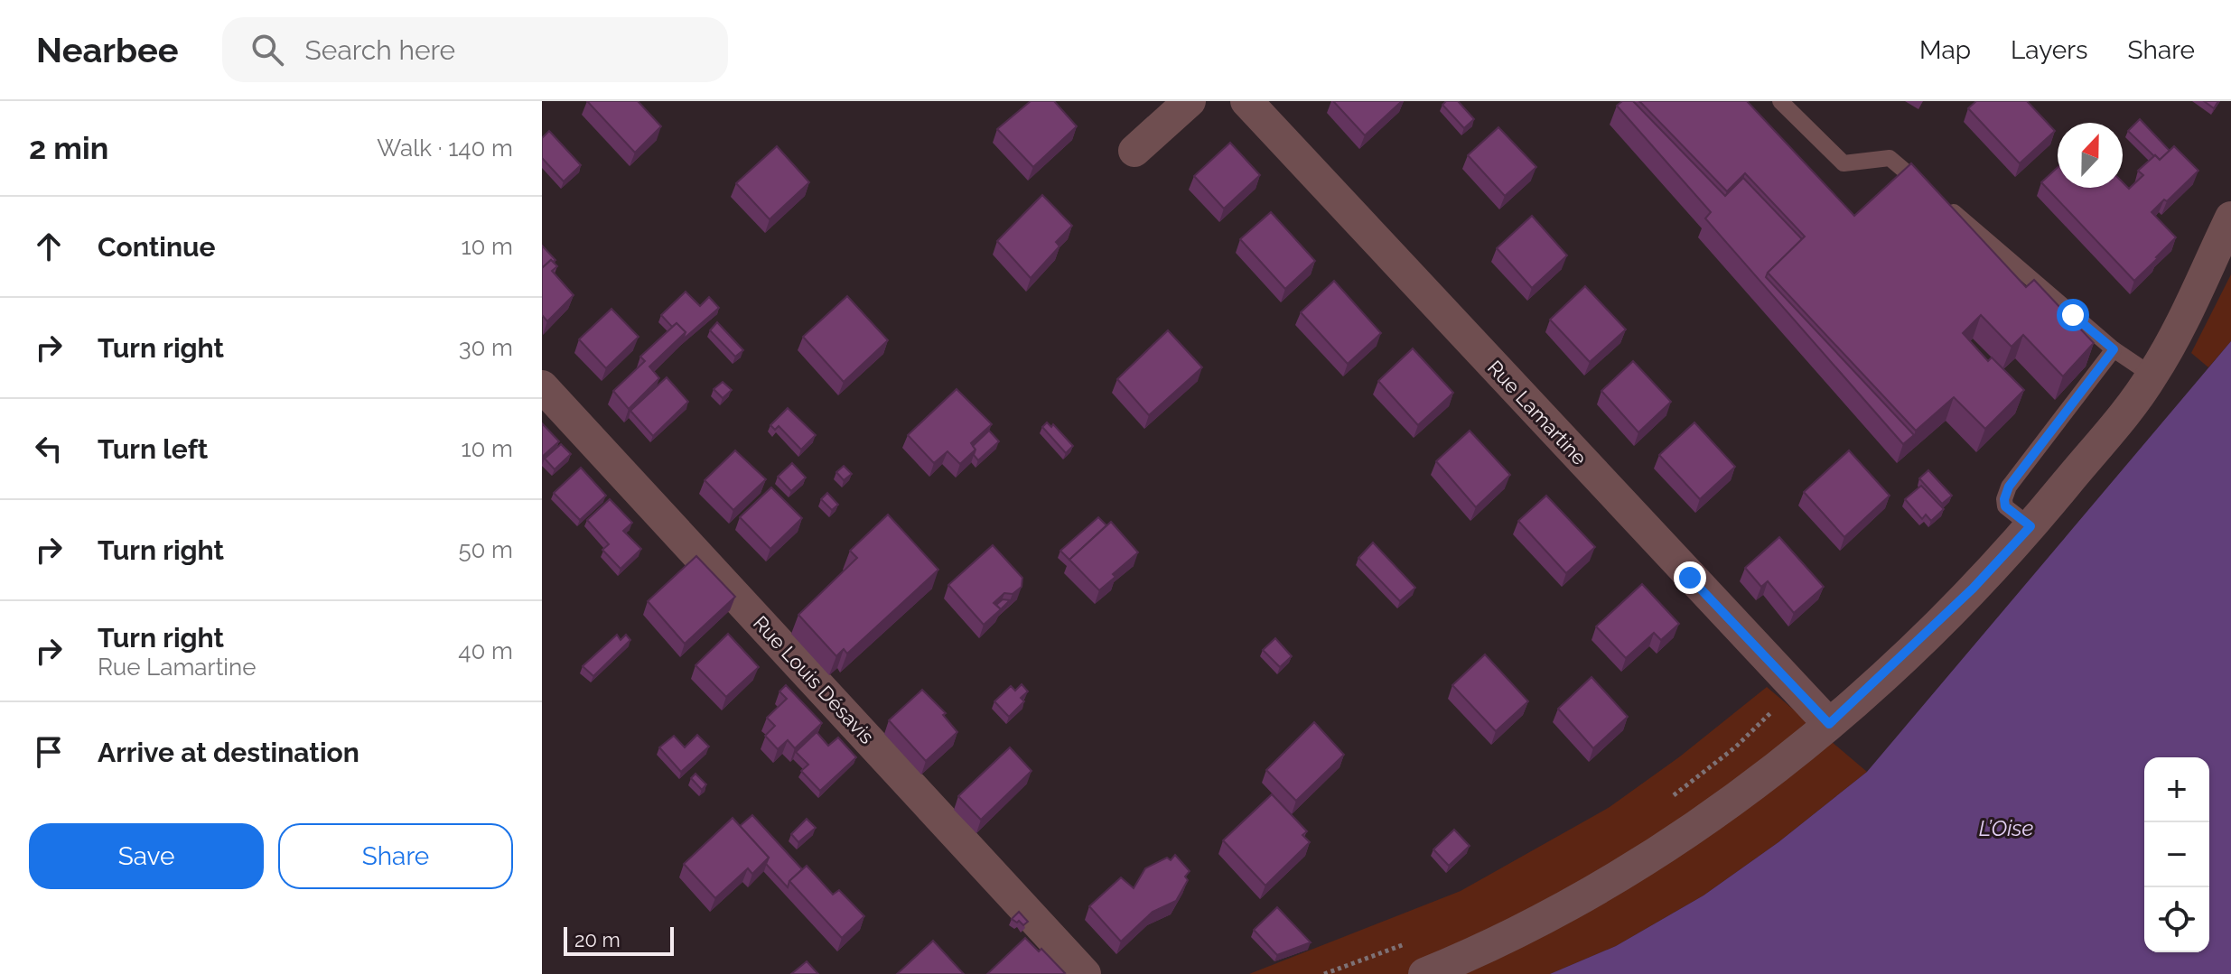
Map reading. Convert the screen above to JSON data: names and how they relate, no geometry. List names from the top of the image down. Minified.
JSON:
{"streets":{"street":["Rue Lamartine","Rue Louis Désavis"]},"water":["L’Oise"],"scale_bar":"20 m","north":"top","page":{"header":"Nearbee","search":"Search here","nav":["Map","Layers","Share"],"heading":["2 min","Walk · 140 m"],"list":[["Continue","10 m"],["Turn right","30 m"],["Turn left","10 m"],["Turn right","50 m"],["Turn right","Rue Lamartine","40 m"],"Arrive at destination"],"map_buttons":["+","−"],"buttons":["Save","Share"],"scale":"20 m"}}
